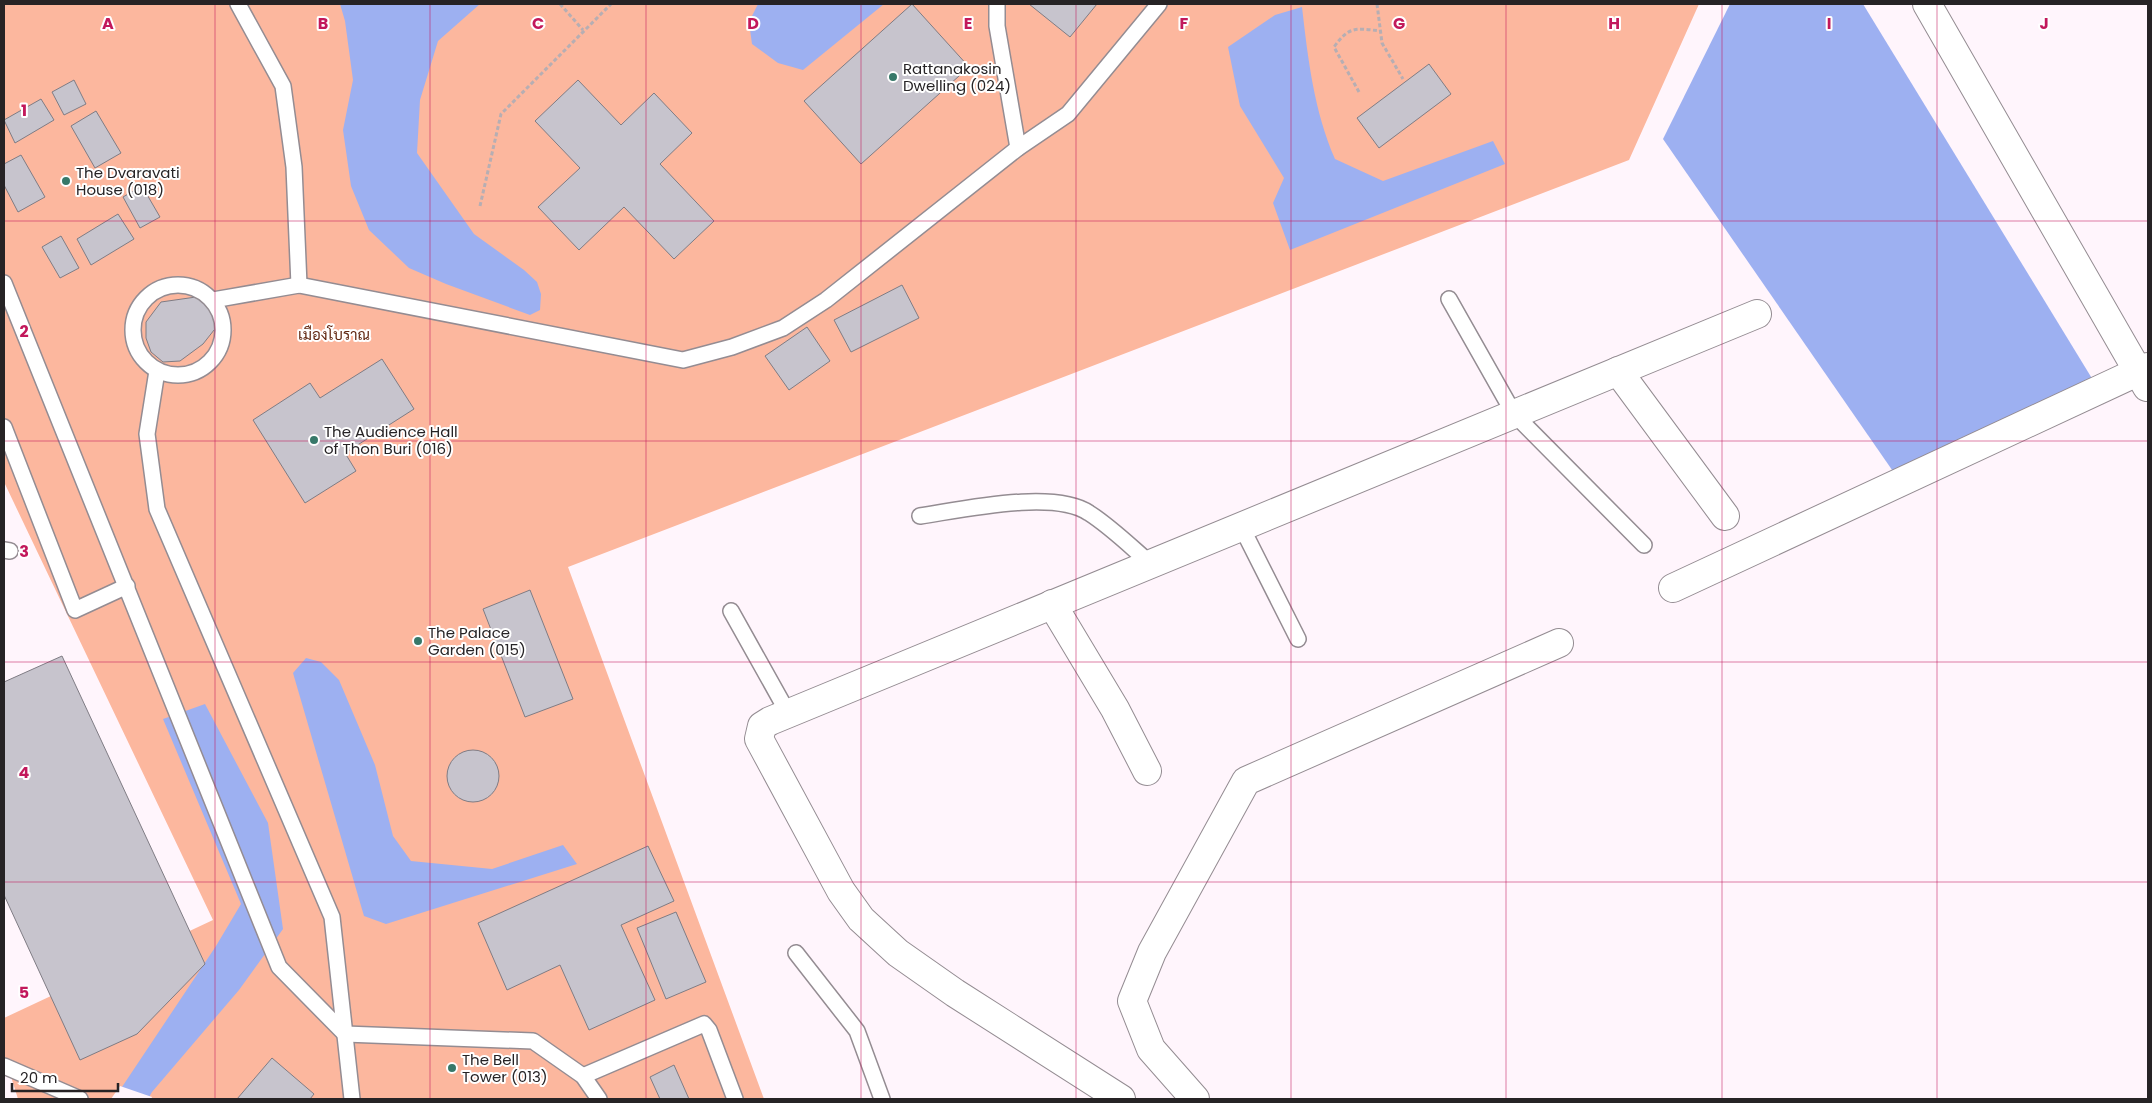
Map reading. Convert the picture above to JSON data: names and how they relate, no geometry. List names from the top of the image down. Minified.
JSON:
{"parks":["เมืองโบราณ"],"places":["Rattanakosin Dwelling (024)","The Dvaravati House (018)","The Audience Hall of Thon Buri (016)","The Palace Garden (015)","The Bell Tower (013)"],"scale_bar":"20 m","grid":{"columns":["A","B","C","D","E","F","G","H","I","J"],"rows":["1","2","3","4","5"]}}
